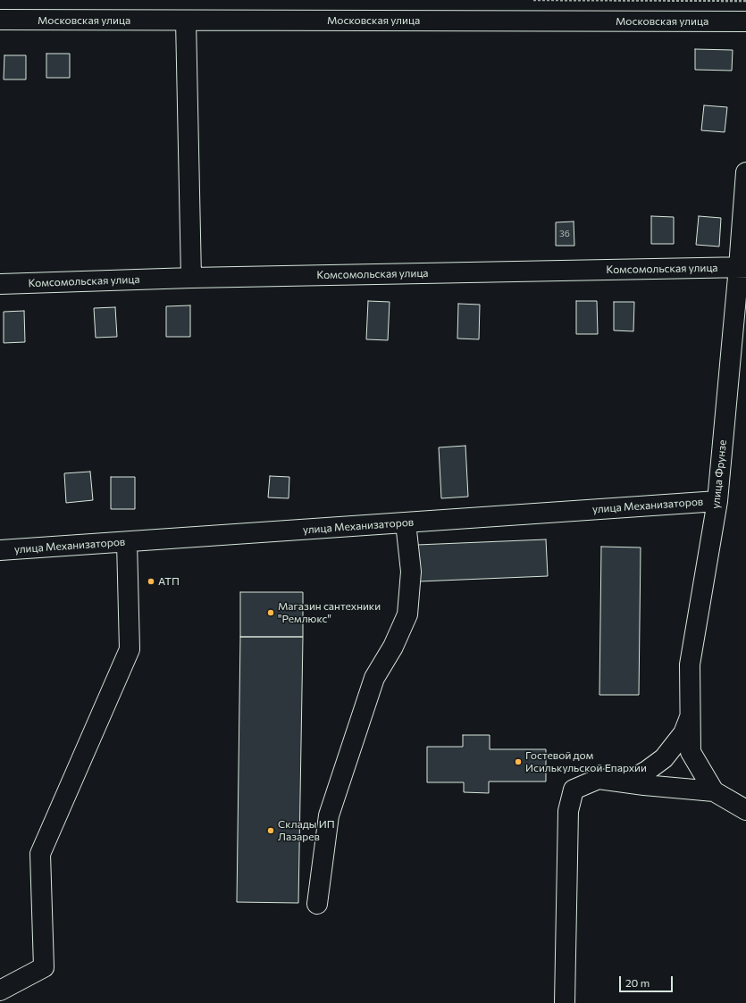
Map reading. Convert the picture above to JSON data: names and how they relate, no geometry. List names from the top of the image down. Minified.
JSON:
{"streets":{"street":["Московская улица","Комсомольская улица","улица Фрунзе","улица Механизаторов"]},"crossings":[["Комсомольская улица","улица Фрунзе"],["улица Фрунзе","улица Механизаторов"]],"places":["АТП","Магазин сантехники \"Ремлюкс\"","Гостевой дом Исилькульской Епархии","Склады ИП Лазарев"],"house_numbers":["36"],"scale_bar":"20 m"}
